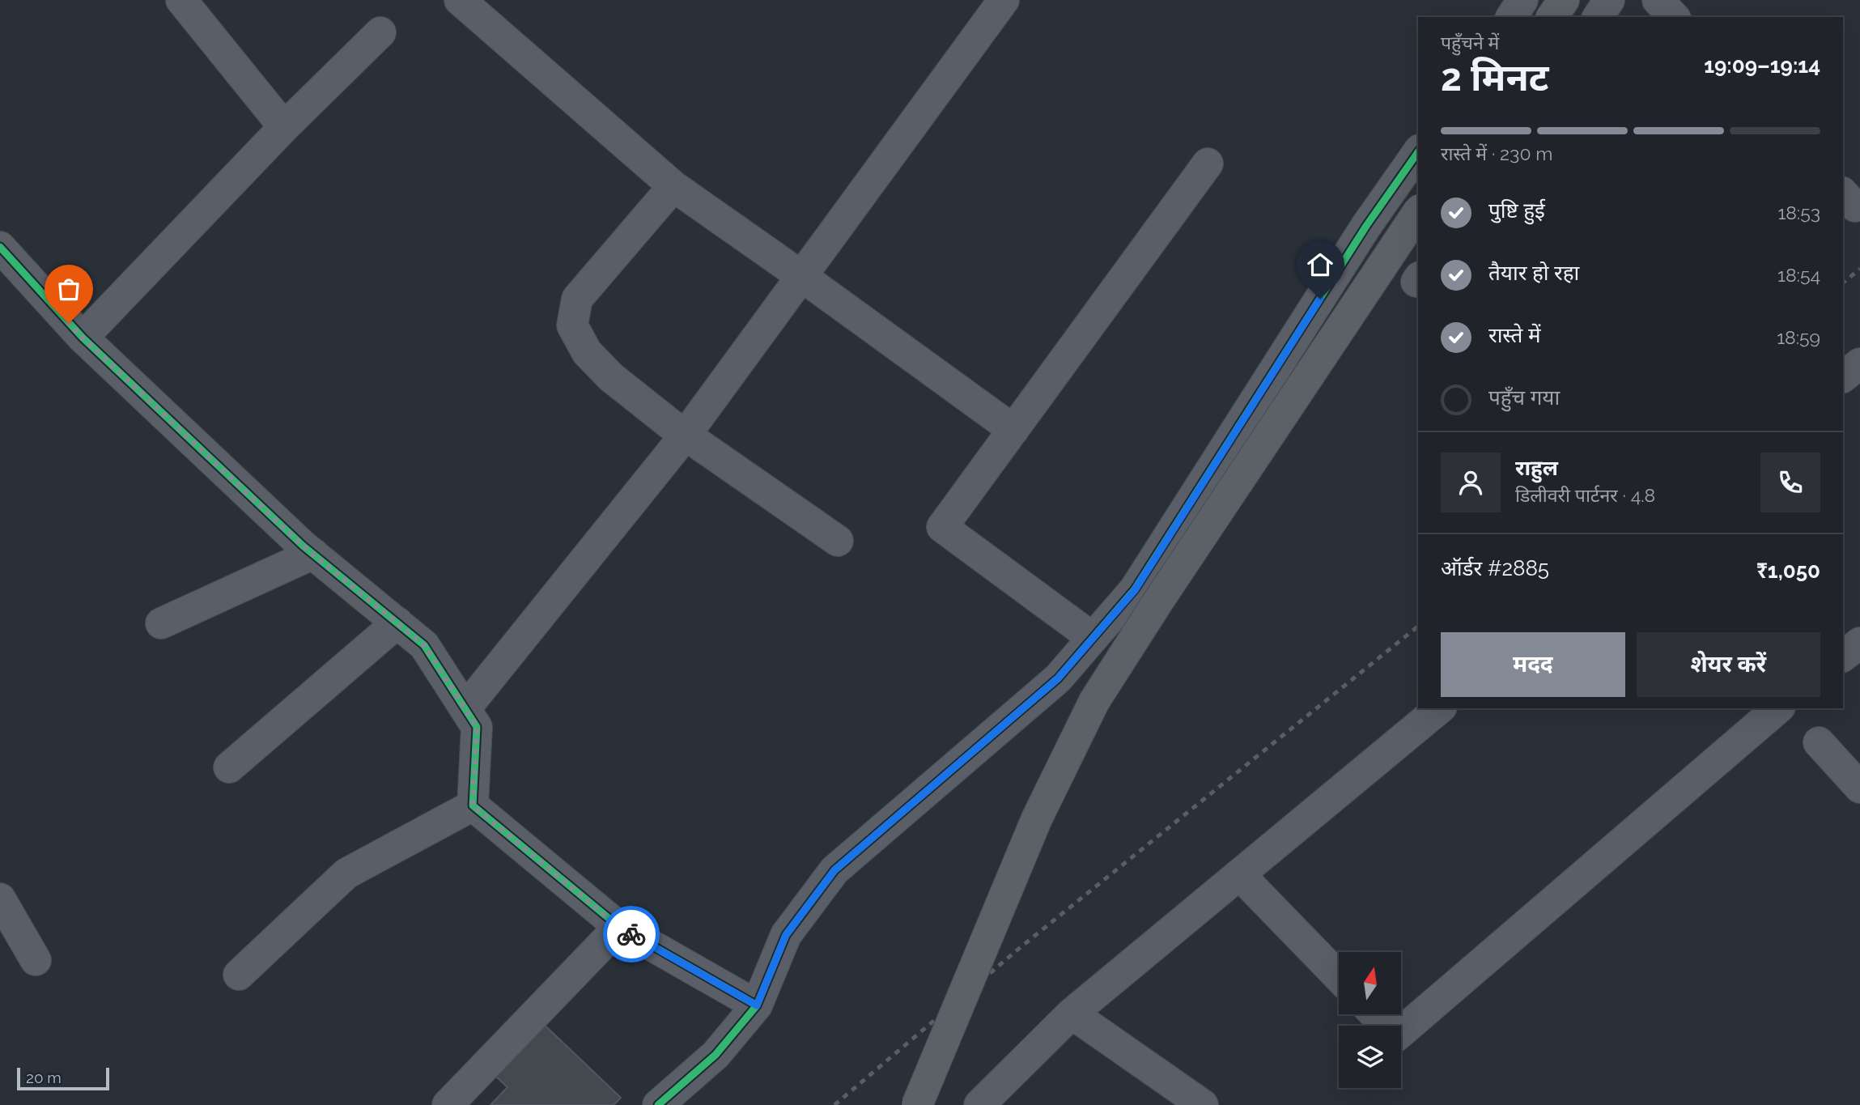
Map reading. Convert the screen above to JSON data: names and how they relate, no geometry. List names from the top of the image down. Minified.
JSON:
{"scale_bar":"20 m","north":"top","page":{"heading":["2 मिनट","पहुँचने में","19:09–19:14"],"panel":["राहुल","डिलीवरी पार्टनर · 4.8","ऑर्डर #2885","₹1,050"],"bar":"रास्ते में · 230 m","list":[["पुष्टि हुई","18:53"],["तैयार हो रहा","18:54"],["रास्ते में","18:59"],"पहुँच गया"],"buttons":["मदद","शेयर करें"],"scale":"20 m"}}
